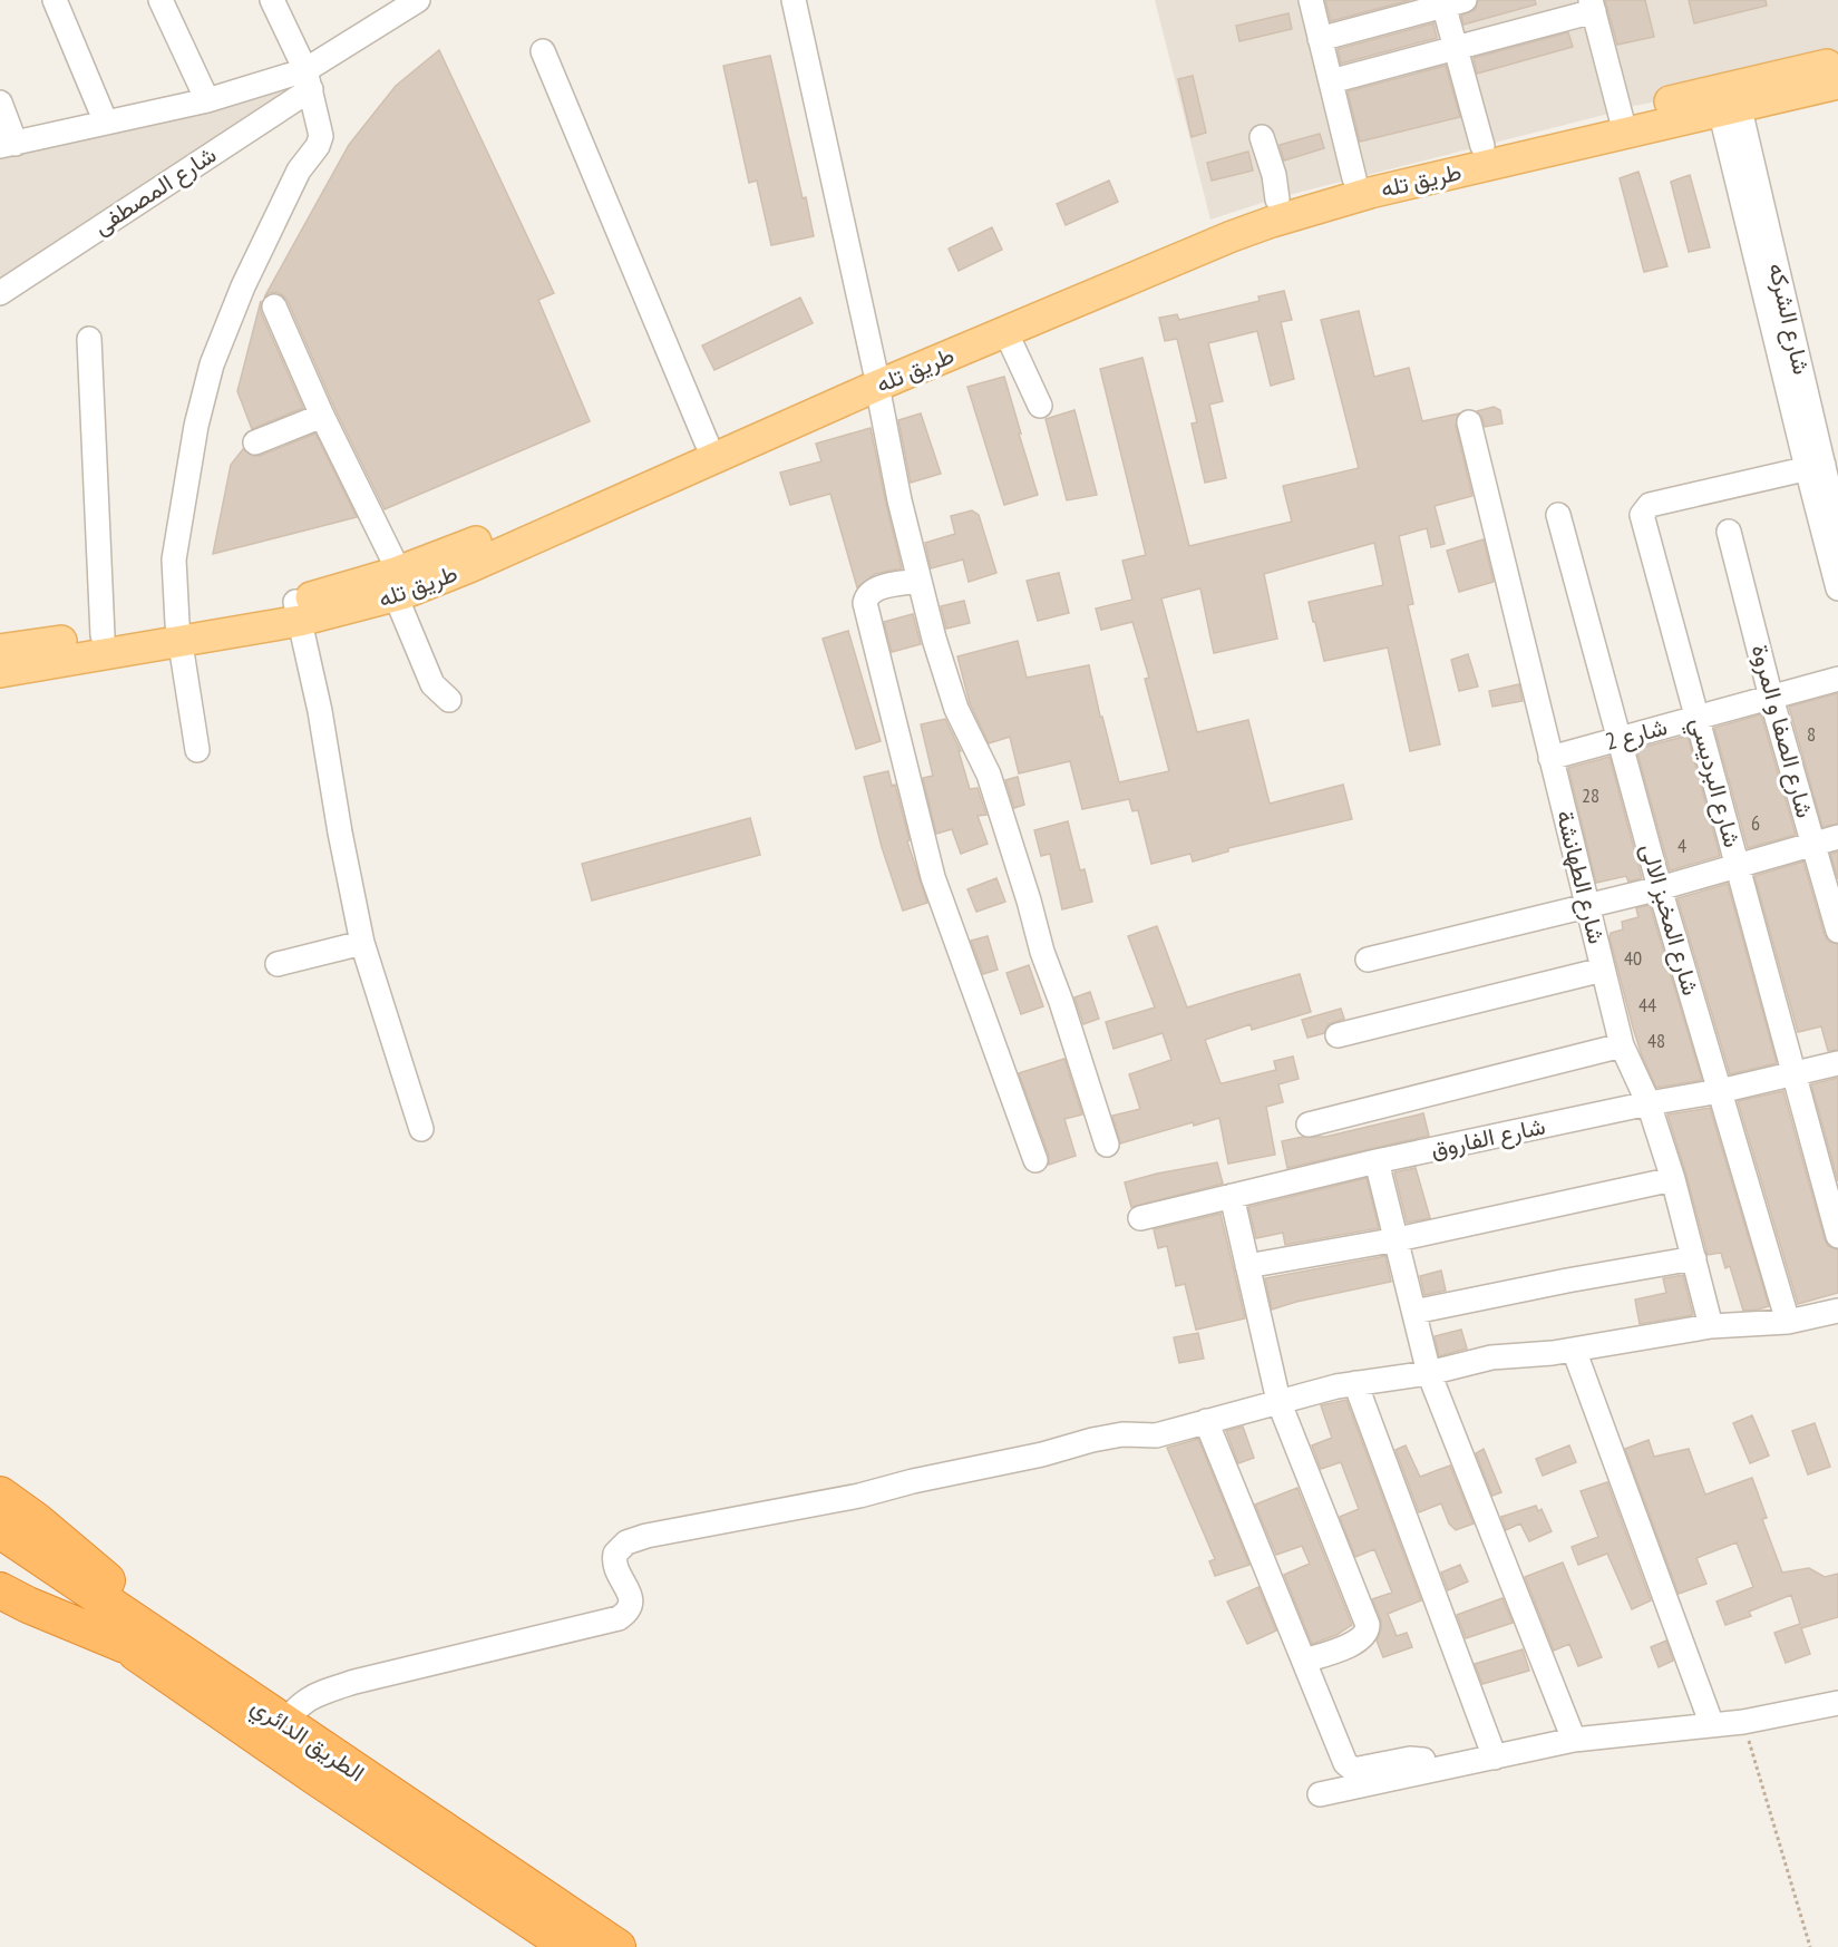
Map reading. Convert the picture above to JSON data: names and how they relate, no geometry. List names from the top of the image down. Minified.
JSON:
{"streets":{"highway":["الطريق الدائري"],"main road":["طريق تله"],"street":["شارع المصطفى","شارع الشركه","شارع الصفا و المروة","شارع 2","شارع البرديسي","شارع الطهانشة","شارع المخبز الالى","شارع الفاروق"]},"crossings":[["طريق تله","شارع الشركه"],["شارع الشركه","شارع البرديسي"],["شارع الصفا و المروة","شارع 2"],["شارع 2","شارع البرديسي"],["شارع 2","شارع الطهانشة"],["شارع 2","شارع المخبز الالى"],["شارع البرديسي","شارع الفاروق"],["شارع الطهانشة","شارع الفاروق"],["شارع المخبز الالى","شارع الفاروق"]],"house_numbers":["8","28","6","4","40","44","48"]}
